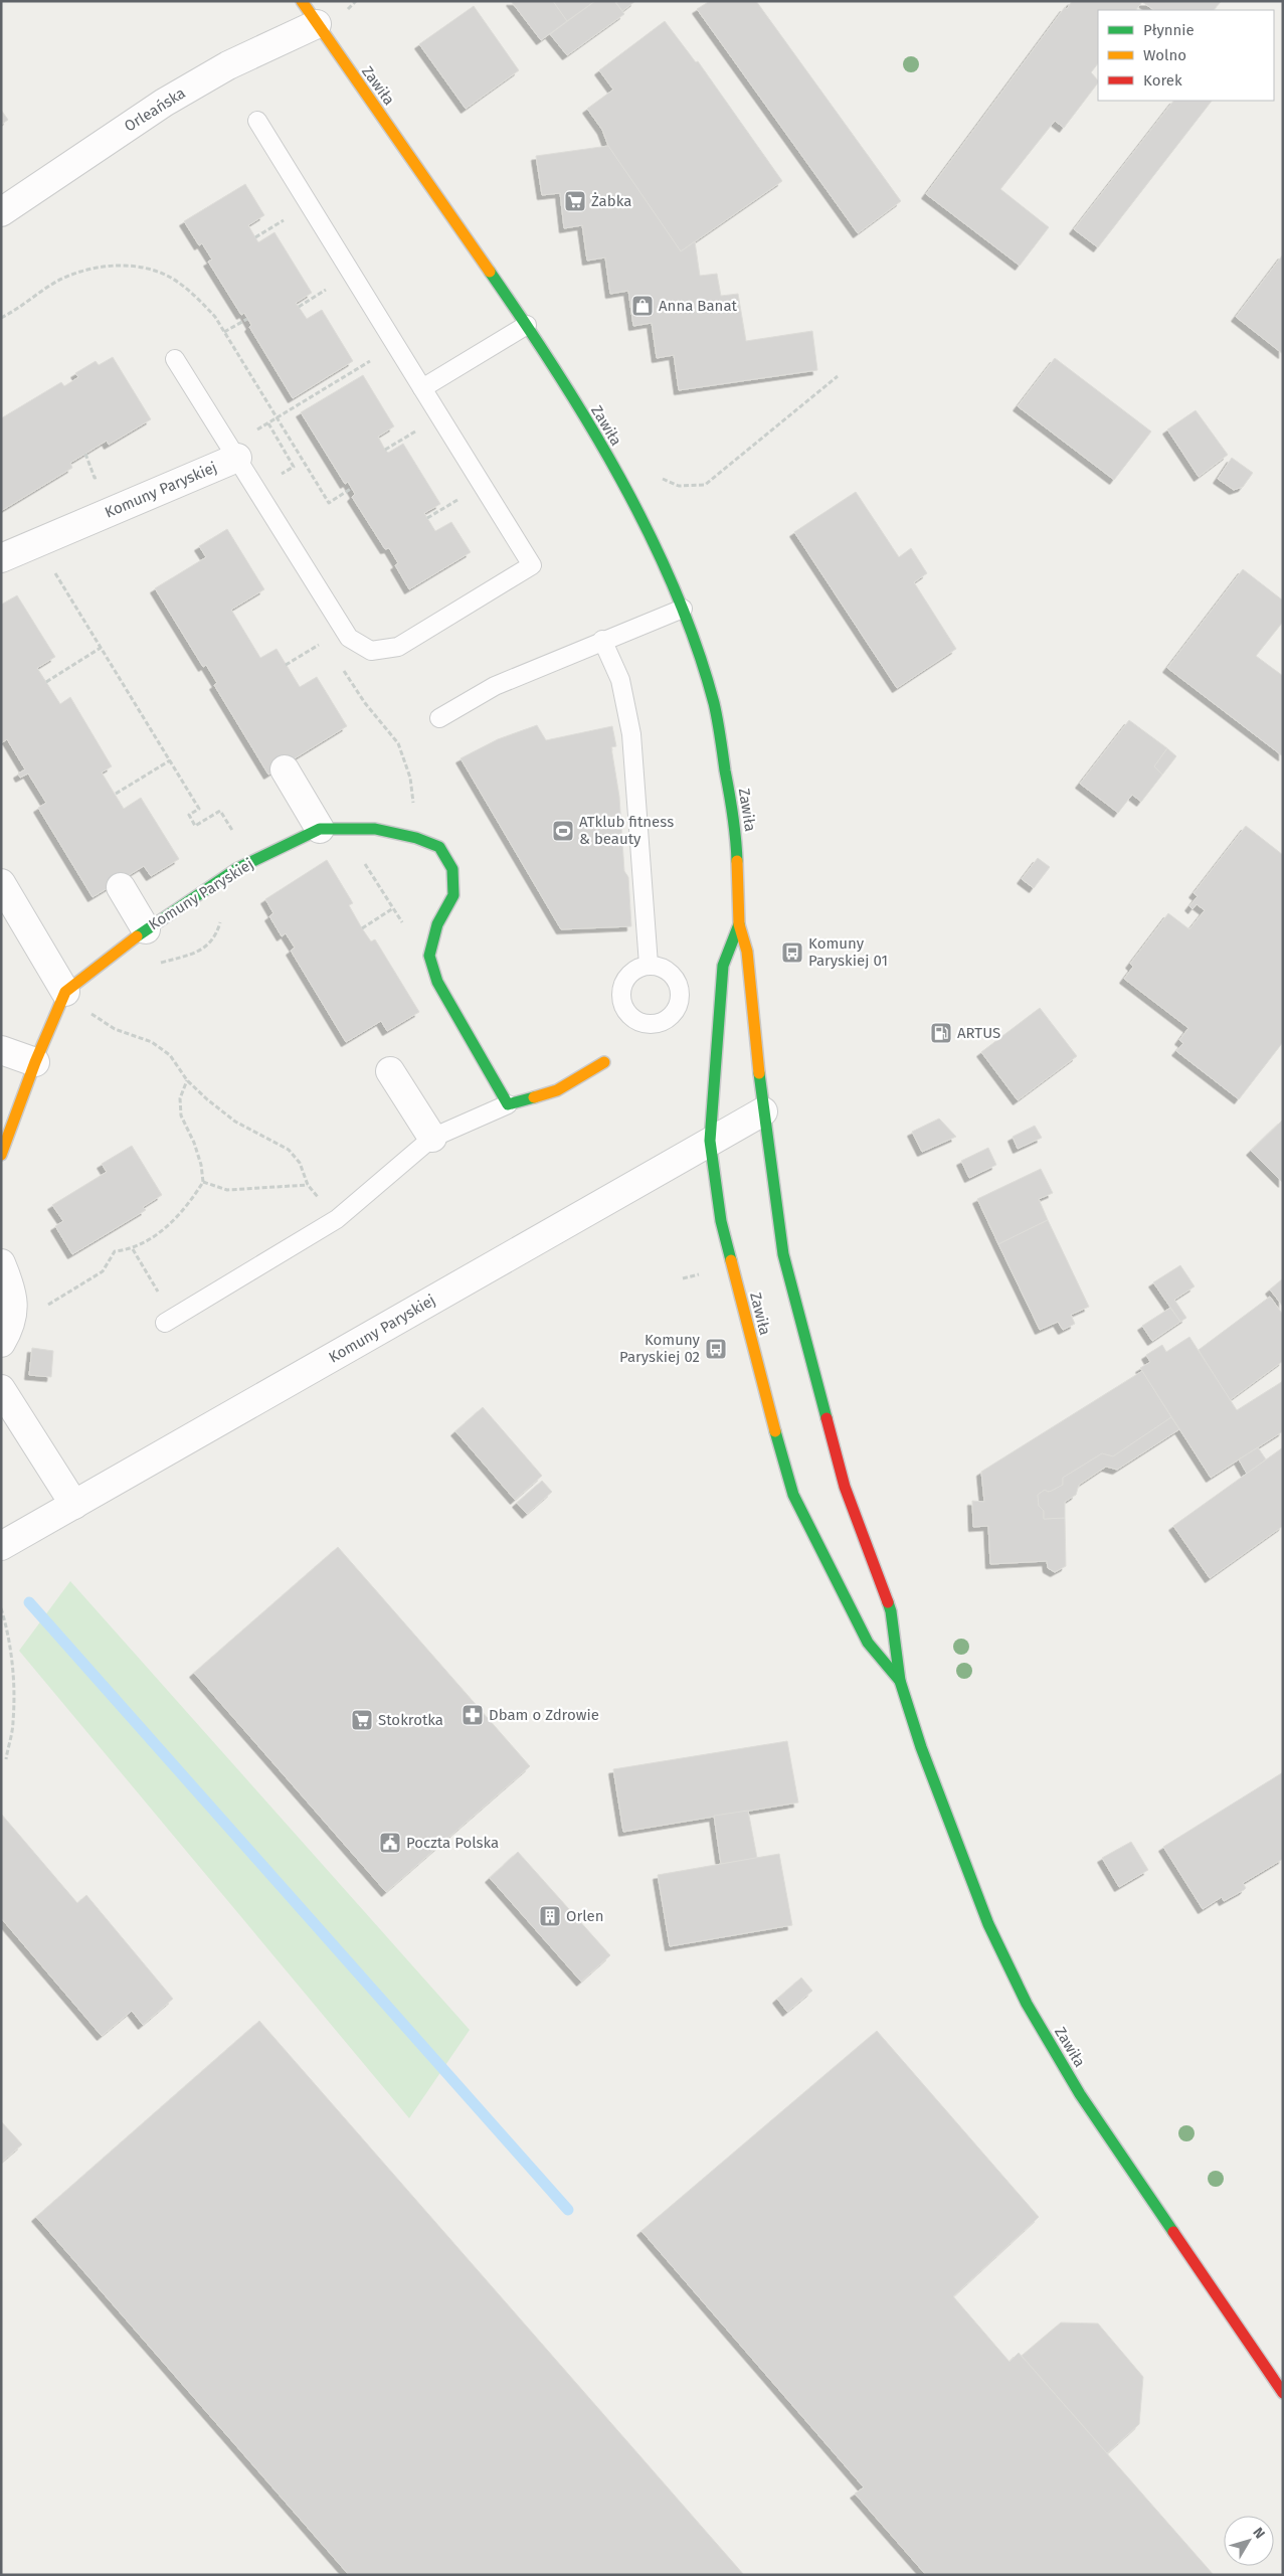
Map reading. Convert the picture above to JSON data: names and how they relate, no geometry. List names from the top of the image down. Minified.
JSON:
{"streets":{"street":["Zawiła","Orleańska","Komuny Paryskiej"]},"crossings":[["Zawiła","Orleańska"],["Zawiła","Komuny Paryskiej"]],"places":{"supermarket":["Żabka","Stokrotka"],"shop":["Anna Banat"],"sports":["ATklub fitness & beauty"],"bus stop":["Komuny Paryskiej 01","Komuny Paryskiej 02"],"fuel station":["ARTUS"],"pharmacy":["Dbam o Zdrowie"],"public building":["Poczta Polska"],"building":["Orlen"]},"legend":["Płynnie","Wolno","Korek"],"north":"top right"}
